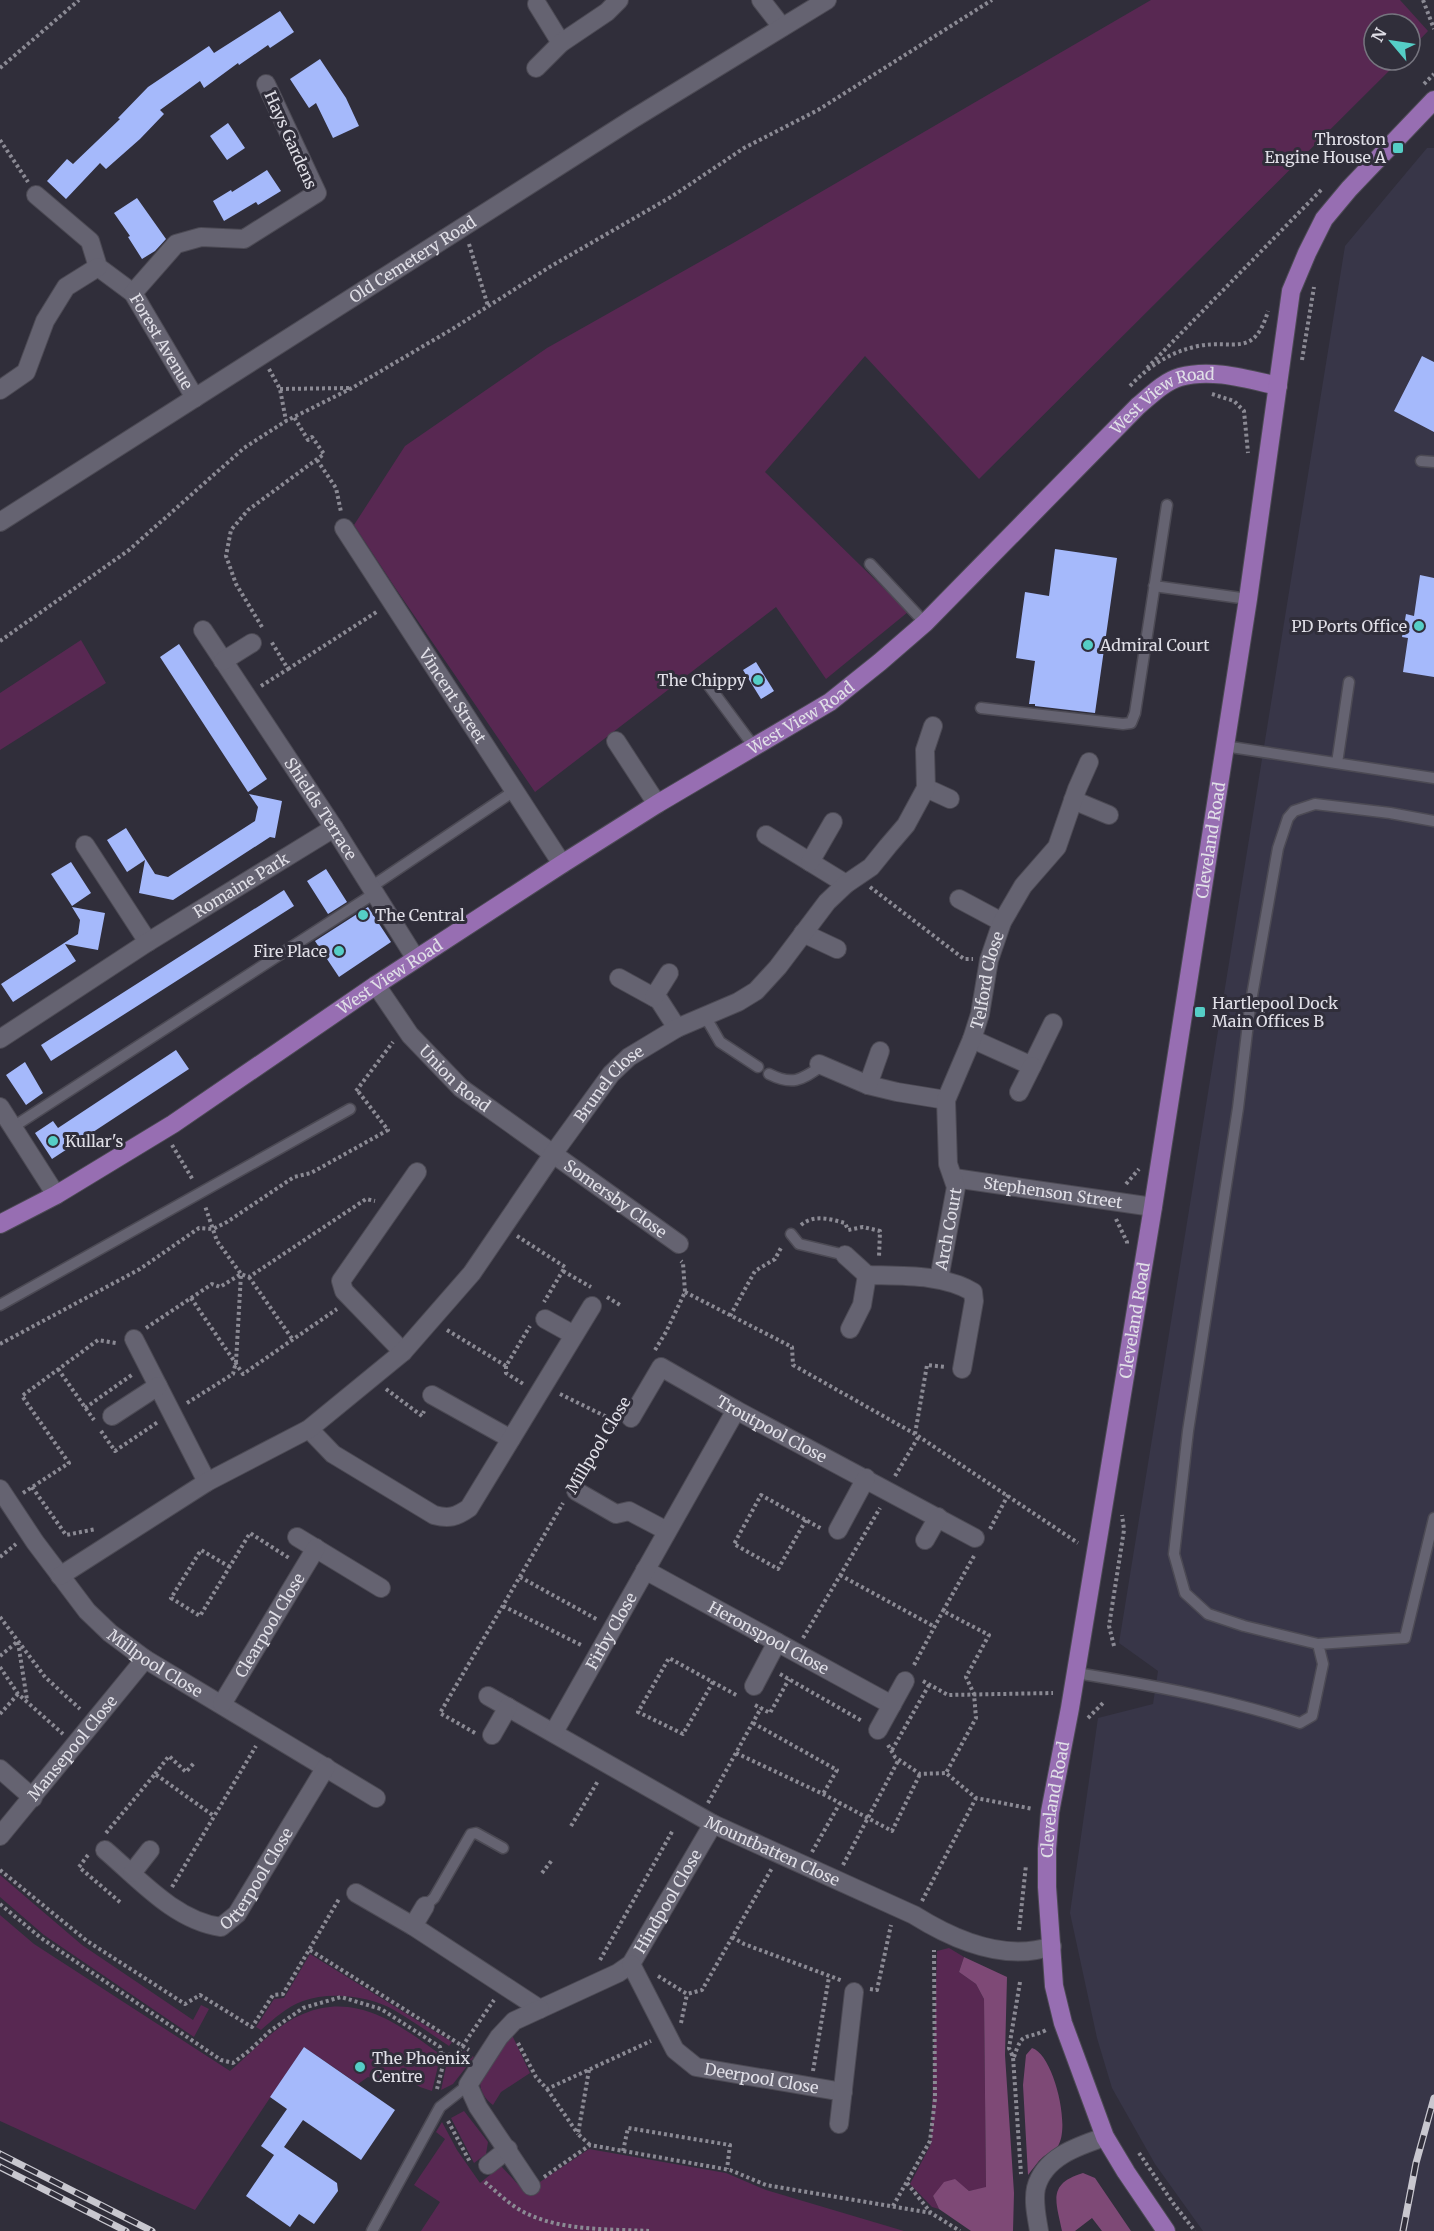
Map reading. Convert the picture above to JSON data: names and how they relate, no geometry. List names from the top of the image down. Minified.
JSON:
{"streets":{"main road":["West View Road","Cleveland Road"],"street":["Hays Gardens","Old Cemetery Road","Forest Avenue","Vincent Street","Shields Terrace","Romaine Park","Telford Close","Union Road","Brunel Close","Stephenson Street","Somersby Close","Arch Court","Troutpool Close","Millpool Close","Clearpool Close","Firby Close","Heronspool Close","Mansepool Close","Mountbatten Close","Otterpool Close","Hindpool Close","Deerpool Close"]},"crossings":[["Hays Gardens","Forest Avenue"],["Old Cemetery Road","Forest Avenue"],["West View Road","Vincent Street"],["West View Road","Shields Terrace"],["West View Road","Cleveland Road"],["West View Road","Union Road"],["Shields Terrace","Romaine Park"],["Cleveland Road","Stephenson Street"],["Cleveland Road","Mountbatten Close"],["Telford Close","Stephenson Street"],["Telford Close","Arch Court"],["Union Road","Brunel Close"],["Union Road","Somersby Close"],["Brunel Close","Somersby Close"],["Stephenson Street","Arch Court"],["Troutpool Close","Millpool Close"],["Troutpool Close","Firby Close"],["Millpool Close","Clearpool Close"],["Millpool Close","Mansepool Close"],["Millpool Close","Otterpool Close"],["Firby Close","Heronspool Close"],["Firby Close","Mountbatten Close"],["Mountbatten Close","Hindpool Close"],["Hindpool Close","Deerpool Close"]],"places":{"transit":["Throston Engine House A","Hartlepool Dock Main Offices B"],"other":["PD Ports Office","Admiral Court","The Chippy","The Central","Fire Place","Kullar's","The Phoenix Centre"]},"north":"top left"}
